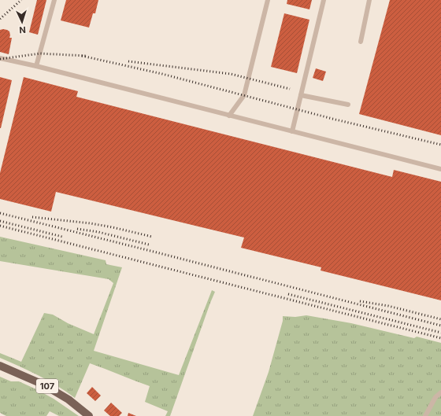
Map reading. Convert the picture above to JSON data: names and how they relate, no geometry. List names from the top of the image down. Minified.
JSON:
{"streets":{"main road":["107"]},"north":"bottom"}
